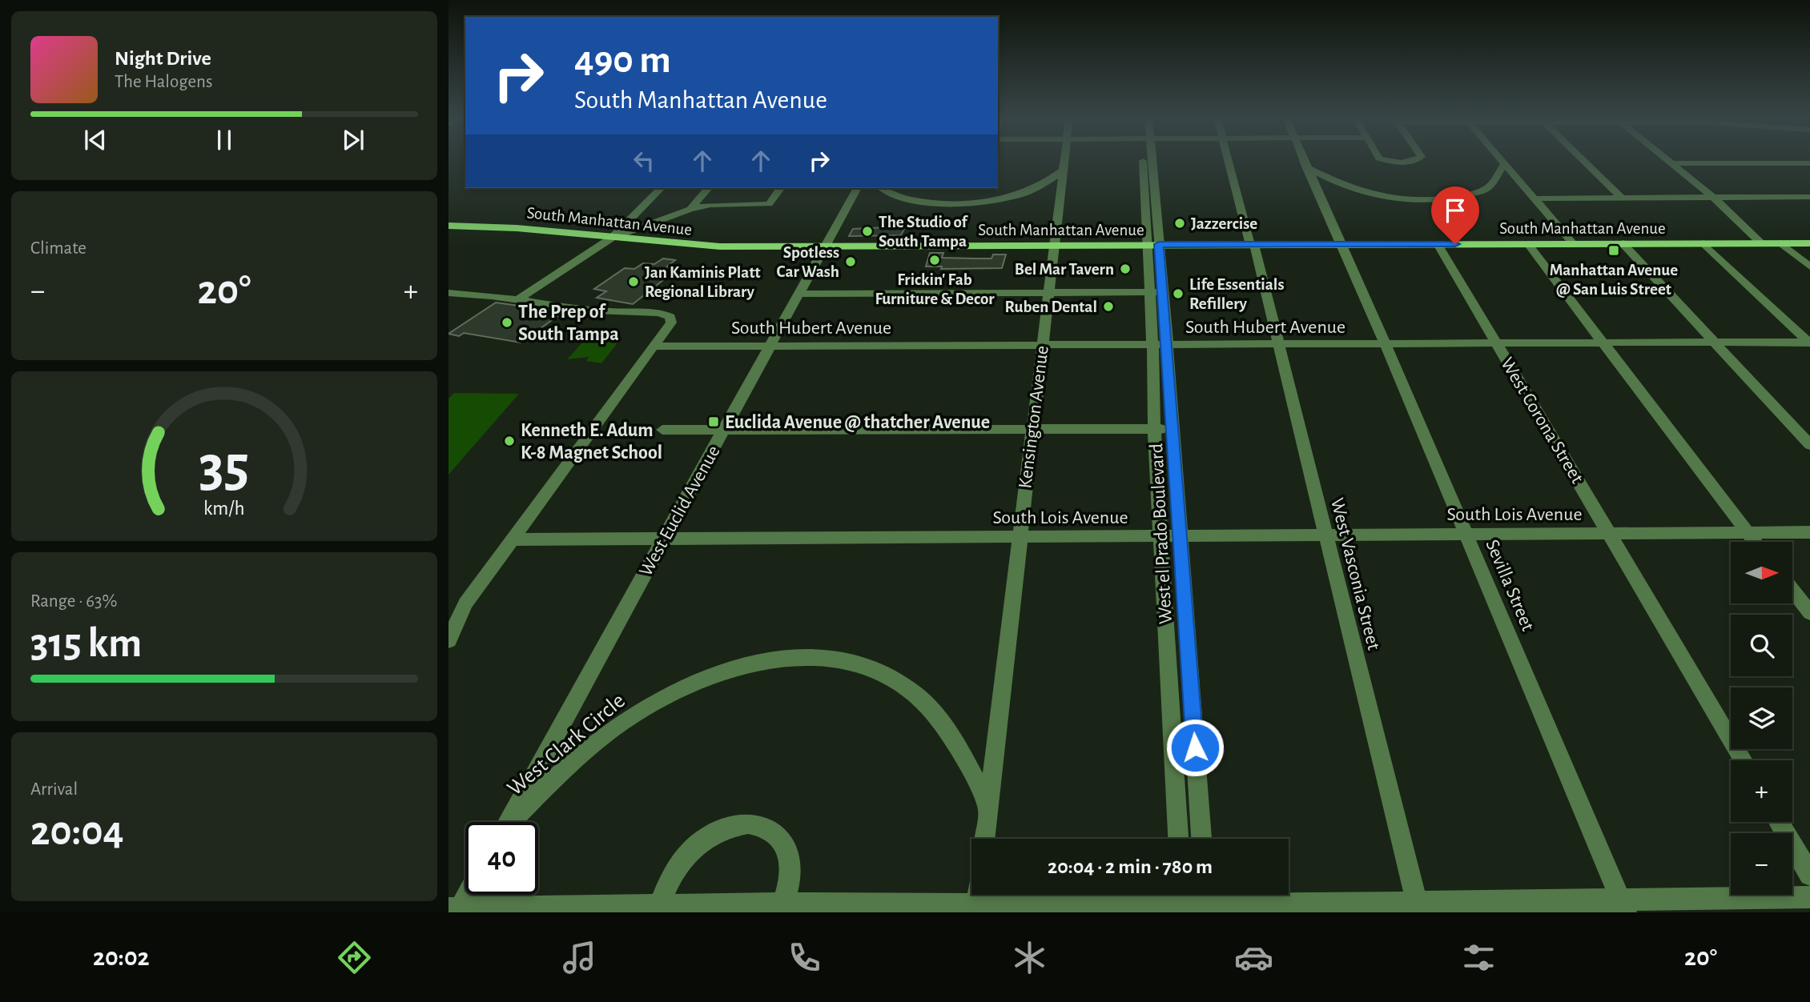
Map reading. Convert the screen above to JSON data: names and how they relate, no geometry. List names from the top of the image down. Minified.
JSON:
{"streets":{"main road":["South Manhattan Avenue"],"street":["South Hubert Avenue","Kensington Avenue","West Corona Street","West Euclid Avenue","South Lois Avenue","West el Prado Boulevard","West Vasconia Street","Sevilla Street","West Clark Circle"]},"crossings":[["South Manhattan Avenue","Kensington Avenue"],["South Manhattan Avenue","West Corona Street"],["South Manhattan Avenue","West Euclid Avenue"],["South Manhattan Avenue","West el Prado Boulevard"],["South Manhattan Avenue","West Vasconia Street"],["South Manhattan Avenue","Sevilla Street"],["South Hubert Avenue","Kensington Avenue"],["South Hubert Avenue","West Corona Street"],["South Hubert Avenue","West Euclid Avenue"],["South Hubert Avenue","West el Prado Boulevard"],["South Hubert Avenue","West Vasconia Street"],["South Hubert Avenue","Sevilla Street"],["Kensington Avenue","South Lois Avenue"],["Kensington Avenue","West Clark Circle"],["West Corona Street","South Lois Avenue"],["West Euclid Avenue","South Lois Avenue"],["South Lois Avenue","West el Prado Boulevard"],["South Lois Avenue","West Vasconia Street"],["South Lois Avenue","Sevilla Street"]],"places":{"other":["Jazzercise","The Studio of South Tampa","Frickin' Fab Furniture & Decor","Spotless Car Wash","Bel Mar Tavern","Jan Kaminis Platt Regional Library","Life Essentials Refillery","Ruben Dental","The Prep of South Tampa","Kenneth E. Adum K-8 Magnet School"],"transit":["Manhattan Avenue @ San Luis Street","Euclida Avenue @ thatcher Avenue"]},"north":"right","page":{"turn":["490 m","South Manhattan Avenue"],"song":["Night Drive","The Halogens"],"tile":["Climate",["Range · 63%","315 km"],["Arrival","20:04"]],"heat":["−","20°","+"],"map_buttons":["+","−"],"limit":"40","trip":"20:04 · 2 min · 780 m","tabs":["20:02","20°"],"gauge":["35","km/h"]}}
